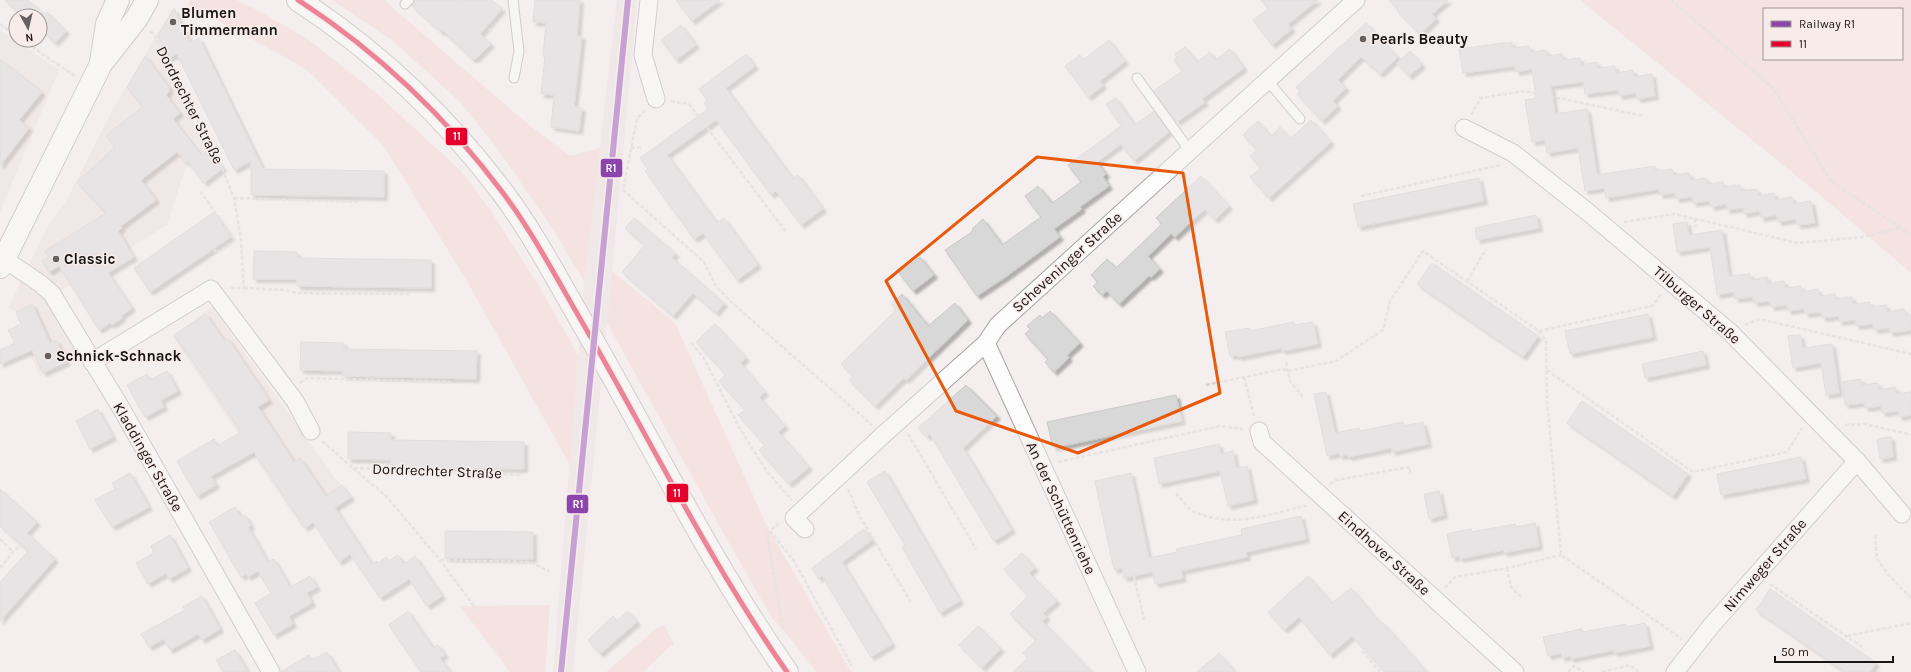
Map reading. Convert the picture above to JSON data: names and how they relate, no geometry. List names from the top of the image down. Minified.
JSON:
{"streets":{"street":["Scheveninger Straße","Tilburger Straße","Kladdinger Straße","An der Schüttenriehe","Eindhover Straße","Nimweger Straße"],"path":["Dordrechter Straße"]},"crossings":[["Scheveninger Straße","An der Schüttenriehe"],["Tilburger Straße","Nimweger Straße"]],"places":["Blumen Timmermann","Pearls Beauty","Classic","Schnick-Schnack"],"lines":["rail line R1","transit line 11"],"legend":["Railway R1","11"],"scale_bar":"50 m","north":"bottom"}
